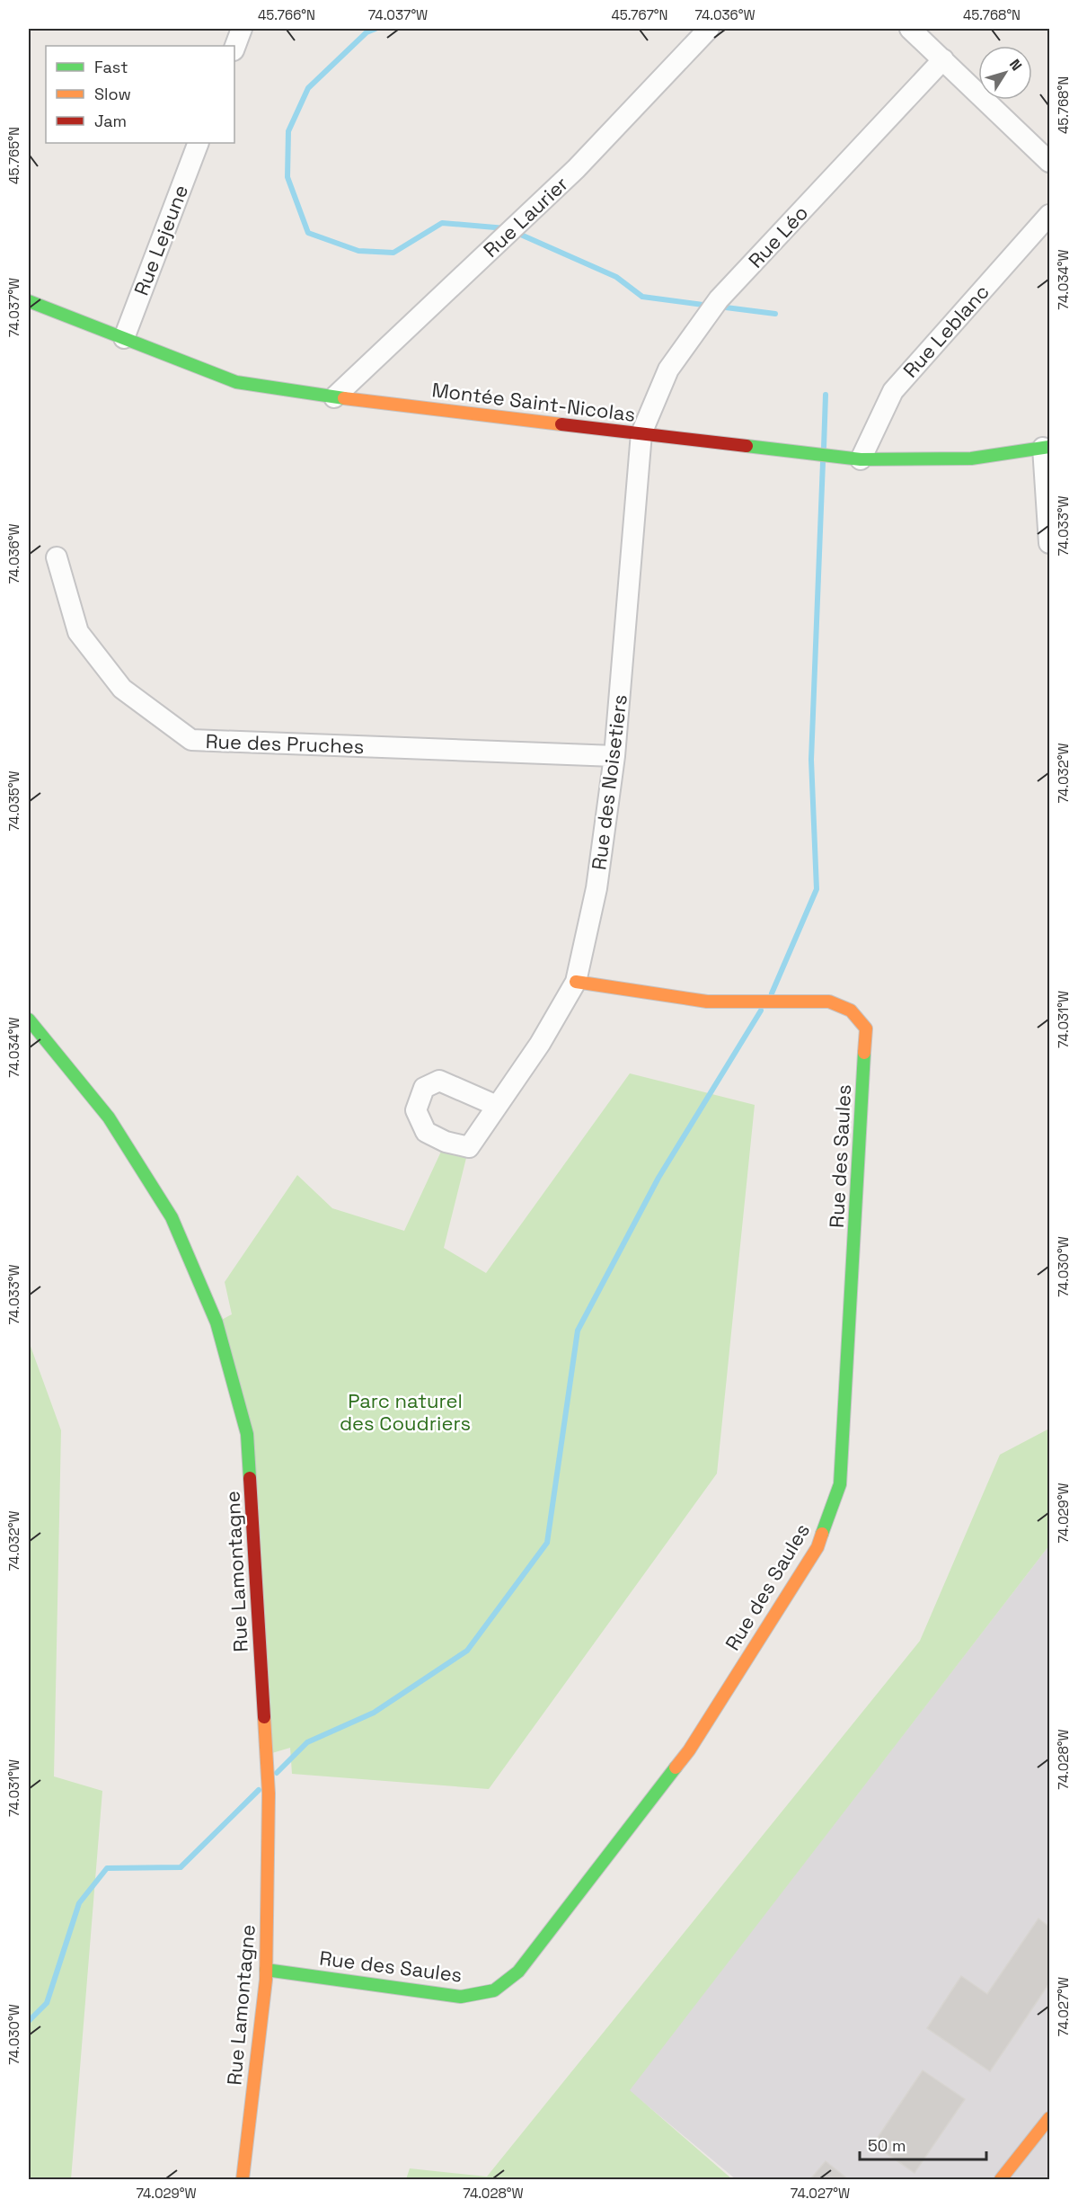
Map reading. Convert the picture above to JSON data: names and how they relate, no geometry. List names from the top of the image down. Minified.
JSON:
{"streets":{"street":["Rue Laurier","Rue Léo","Rue Lejeune","Rue Leblanc","Montée Saint-Nicolas","Rue des Pruches","Rue des Noisetiers","Rue des Saules","Rue Lamontagne"]},"crossings":[["Rue Laurier","Montée Saint-Nicolas"],["Rue Léo","Montée Saint-Nicolas"],["Rue Léo","Rue des Noisetiers"],["Rue Lejeune","Montée Saint-Nicolas"],["Rue Leblanc","Montée Saint-Nicolas"],["Montée Saint-Nicolas","Rue des Noisetiers"],["Rue des Pruches","Rue des Noisetiers"],["Rue des Noisetiers","Rue des Saules"],["Rue des Saules","Rue Lamontagne"]],"parks":["Parc naturel des Coudriers"],"legend":["Fast","Slow","Jam"],"scale_bar":"50 m","north":"top right","coordinates":["45.766°N","74.037°W","45.767°N","74.036°W","45.768°N","45.765°N","74.034°W","74.033°W","74.032°W","74.035°W","74.031°W","74.030°W","74.029°W","74.028°W","74.027°W"]}
